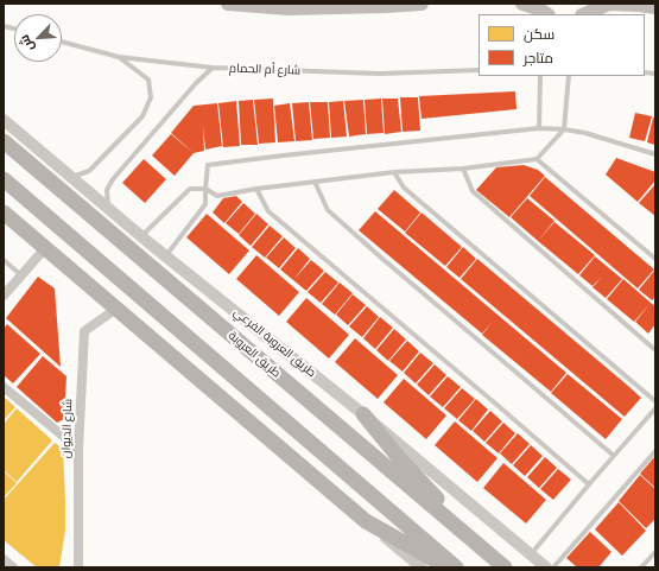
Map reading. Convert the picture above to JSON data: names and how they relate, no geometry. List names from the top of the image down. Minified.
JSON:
{"streets":{"main road":["طريق العروبة"],"street":["طريق العروبة الفرعي","شارع الديوان"],"lane":["شارع أم الحمام"]},"legend":["سكن","متاجر"],"north":"bottom left"}
